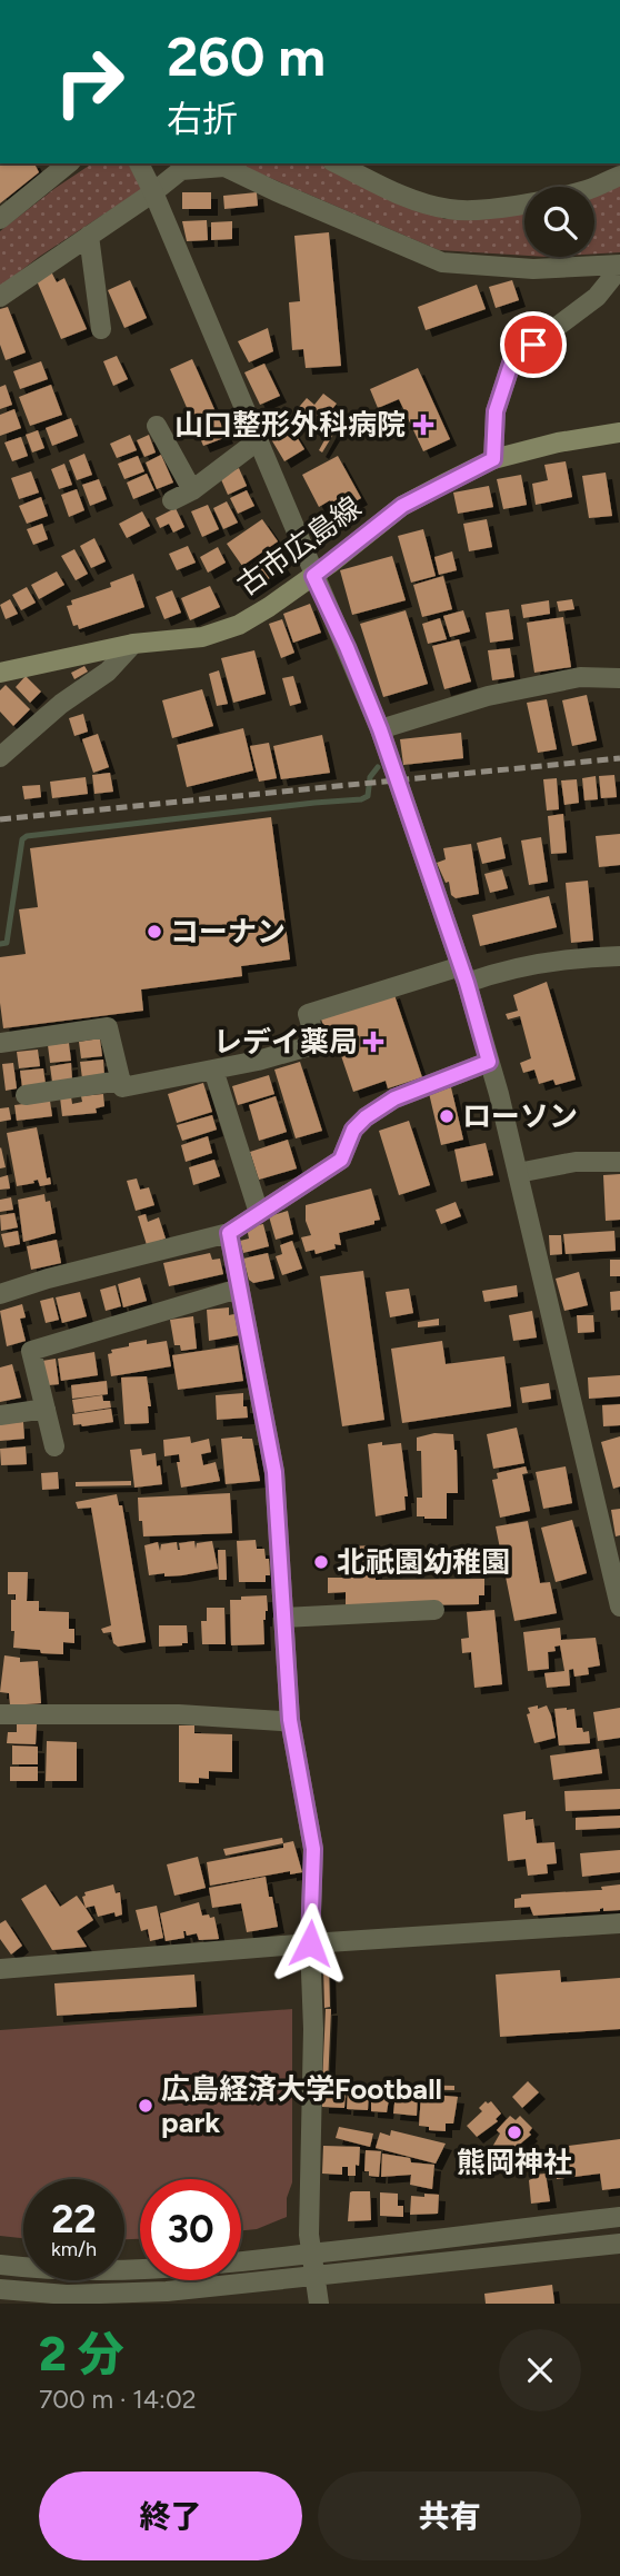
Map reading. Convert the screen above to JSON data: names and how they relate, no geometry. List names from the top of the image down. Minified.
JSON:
{"streets":{"main road":["古市広島線"]},"places":{"health":["山口整形外科病院","レデイ薬局"],"other":["コーナン","ローソン","北祇園幼稚園","広島経済大学Football park","熊岡神社"]},"page":{"turn":["260 m","右折"],"speed":"22 km/h","limit":"30","heading":["2 分","700 m · 14:02"],"buttons":["終了","共有"]}}
